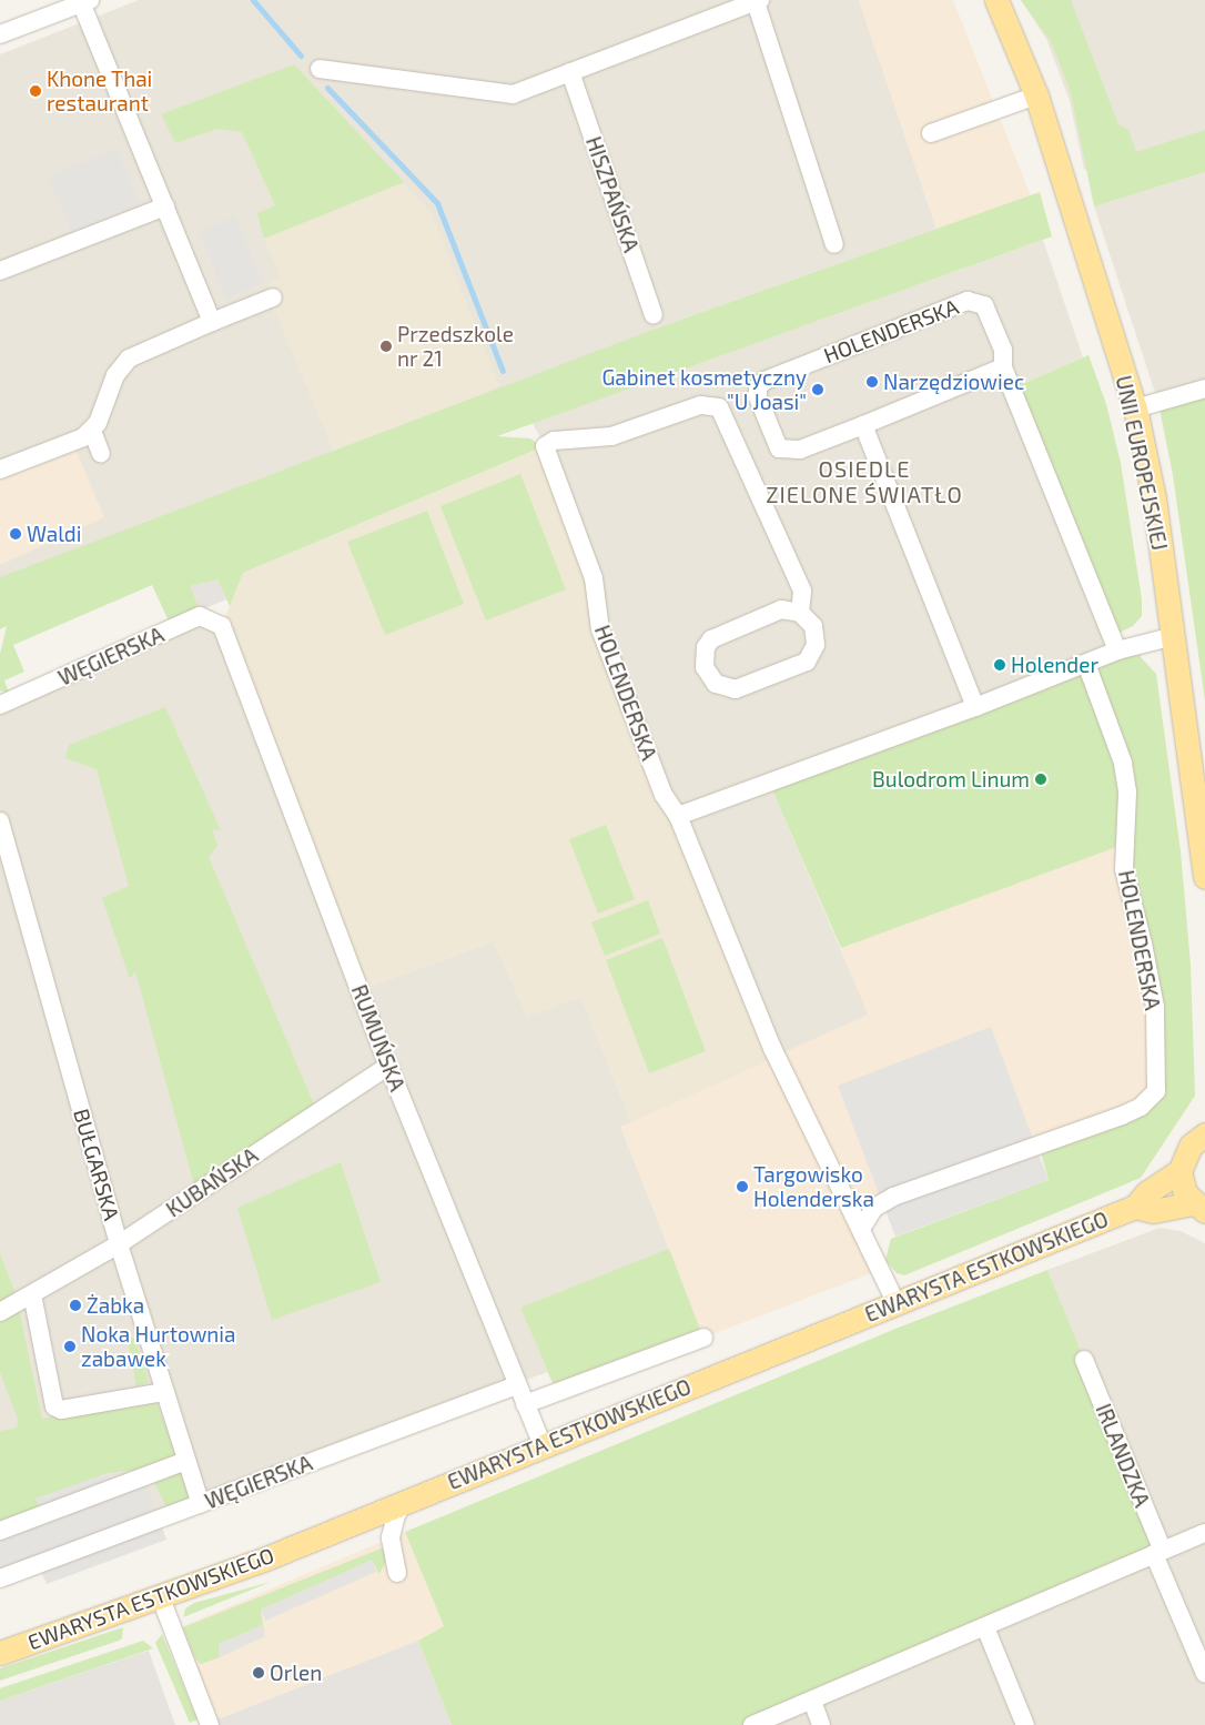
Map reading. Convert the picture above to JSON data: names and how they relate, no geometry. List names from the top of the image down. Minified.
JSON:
{"streets":{"main road":["UNII EUROPEJSKIEJ","EWARYSTA ESTKOWSKIEGO"],"street":["HISZPAŃSKA","HOLENDERSKA","WĘGIERSKA","RUMUŃSKA","BUŁGARSKA","KUBAŃSKA","IRLANDZKA"]},"crossings":[["HOLENDERSKA","EWARYSTA ESTKOWSKIEGO"],["WĘGIERSKA","RUMUŃSKA"],["WĘGIERSKA","BUŁGARSKA"],["RUMUŃSKA","KUBAŃSKA"],["RUMUŃSKA","EWARYSTA ESTKOWSKIEGO"],["BUŁGARSKA","KUBAŃSKA"]],"districts":["OSIEDLE ZIELONE ŚWIATŁO"],"places":["Khone Thai restaurant","Przedszkole nr 21","Narzędziowiec","Gabinet kosmetyczny \"U Joasi\"","Waldi","Holender","Bulodrom Linum","Targowisko Holenderska","Żabka","Noka Hurtownia zabawek","Orlen"]}
